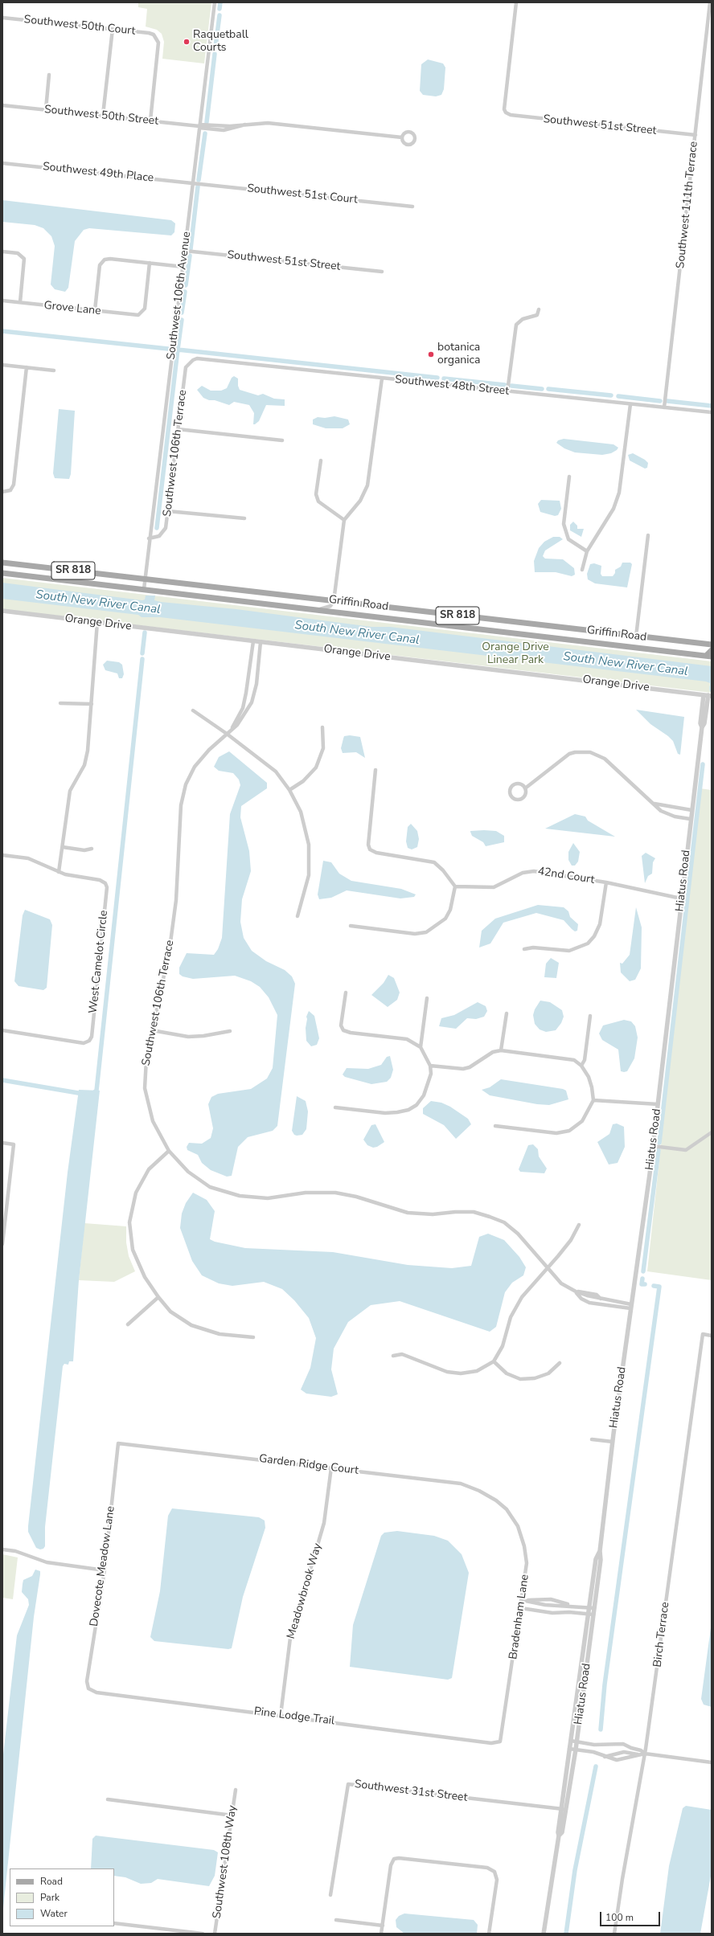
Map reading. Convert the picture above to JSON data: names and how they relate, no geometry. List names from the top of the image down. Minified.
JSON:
{"streets":{"main road":["SR 818","Griffin Road"],"street":["Southwest 50th Court","Southwest 50th Street","Southwest 51st Street","Southwest 49th Place","Southwest 51st Court","Southwest 111th Terrace","Southwest 106th Avenue","Grove Lane","Southwest 48th Street","Southwest 106th Terrace","Orange Drive","42nd Court","Hiatus Road","West Camelot Circle","Garden Ridge Court","Dovecote Meadow Lane","Meadowbrook Way","Bradenham Lane","Birch Terrace","Pine Lodge Trail","Southwest 31st Street","Southwest 108th Way"]},"crossings":[["Southwest 50th Court","Southwest 50th Street"],["Southwest 50th Street","Southwest 106th Avenue"],["Southwest 51st Street","Southwest 111th Terrace"],["Southwest 51st Street","Southwest 106th Avenue"],["Southwest 49th Place","Southwest 51st Court"],["Southwest 49th Place","Southwest 106th Avenue"],["Southwest 51st Court","Southwest 106th Avenue"],["Southwest 111th Terrace","Southwest 48th Street"],["Southwest 106th Avenue","Southwest 106th Terrace"],["Southwest 106th Avenue","Griffin Road"],["Southwest 48th Street","Southwest 106th Terrace"],["Southwest 106th Terrace","Orange Drive"],["Orange Drive","Hiatus Road"],["42nd Court","Hiatus Road"],["Hiatus Road","Southwest 31st Street"],["Garden Ridge Court","Dovecote Meadow Lane"],["Garden Ridge Court","Meadowbrook Way"],["Garden Ridge Court","Bradenham Lane"],["Dovecote Meadow Lane","Pine Lodge Trail"],["Meadowbrook Way","Pine Lodge Trail"],["Bradenham Lane","Pine Lodge Trail"]],"water":["South New River Canal"],"parks":["Orange Drive Linear Park"],"places":["Raquetball Courts","botanica organica"],"legend":["Road","Park","Water"],"scale_bar":"100 m"}
